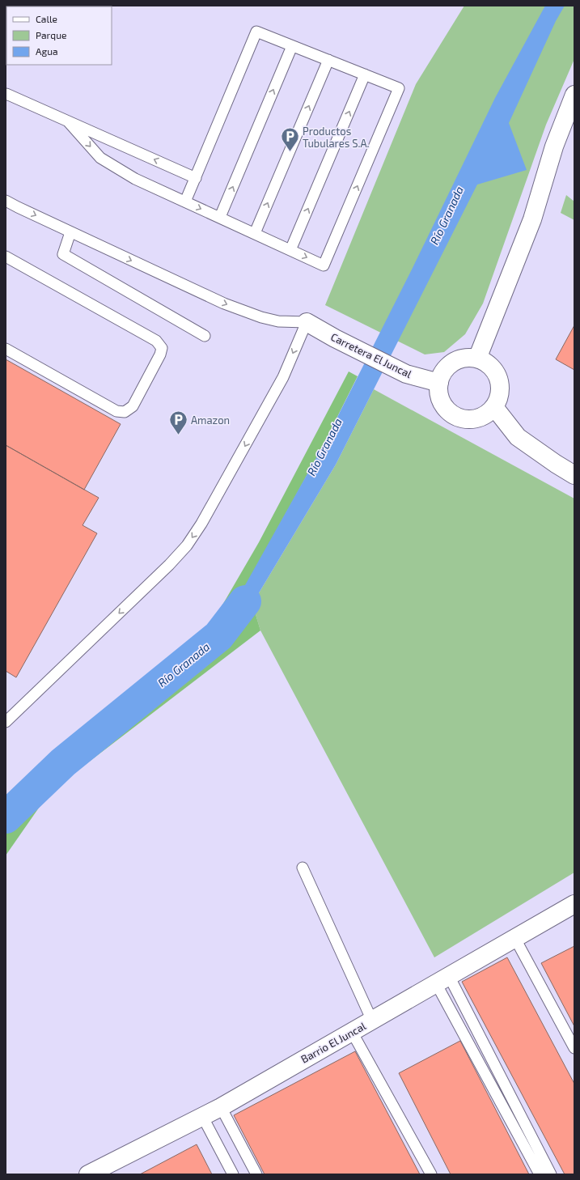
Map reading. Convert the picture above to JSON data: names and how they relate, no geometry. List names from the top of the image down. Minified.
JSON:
{"streets":{"street":["Carretera El Juncal","Barrio El Juncal"]},"water":["Río Granada"],"places":{"parking":["Productos Tubulares S.A.","Amazon"]},"legend":["Calle","Parque","Agua"]}
